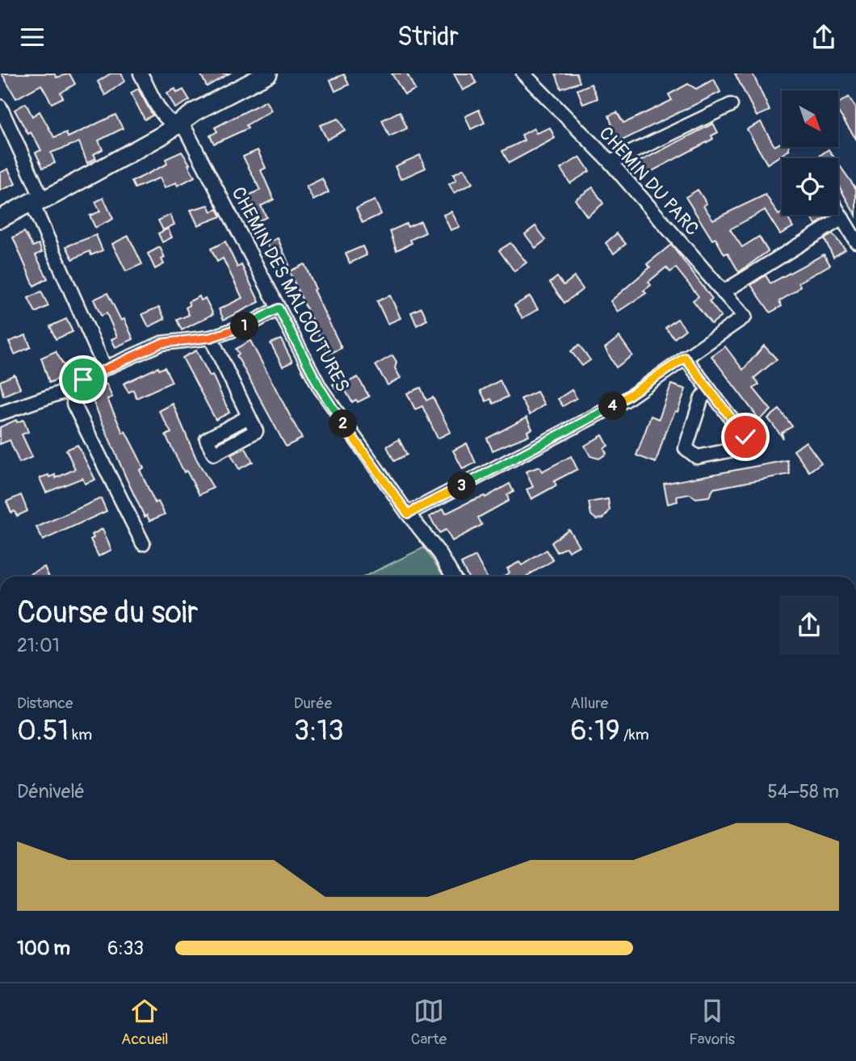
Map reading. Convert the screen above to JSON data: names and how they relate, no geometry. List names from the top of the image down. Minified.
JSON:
{"streets":{"street":["CHEMIN DU PARC","CHEMIN DES MALCOUTURES"]},"north":"bottom right","page":{"header":"Stridr","pins":["1","4","2","3"],"heading":["Course du soir","21:01"],"stats":[["Distance","0.51 km"],["Durée","3:13"],["Allure","6:19 /km"]],"chart":["Dénivelé","54–58 m"],"list":[{"name":"100 m","note":"6:33"}],"tabs":["Accueil","Carte","Favoris"]}}
